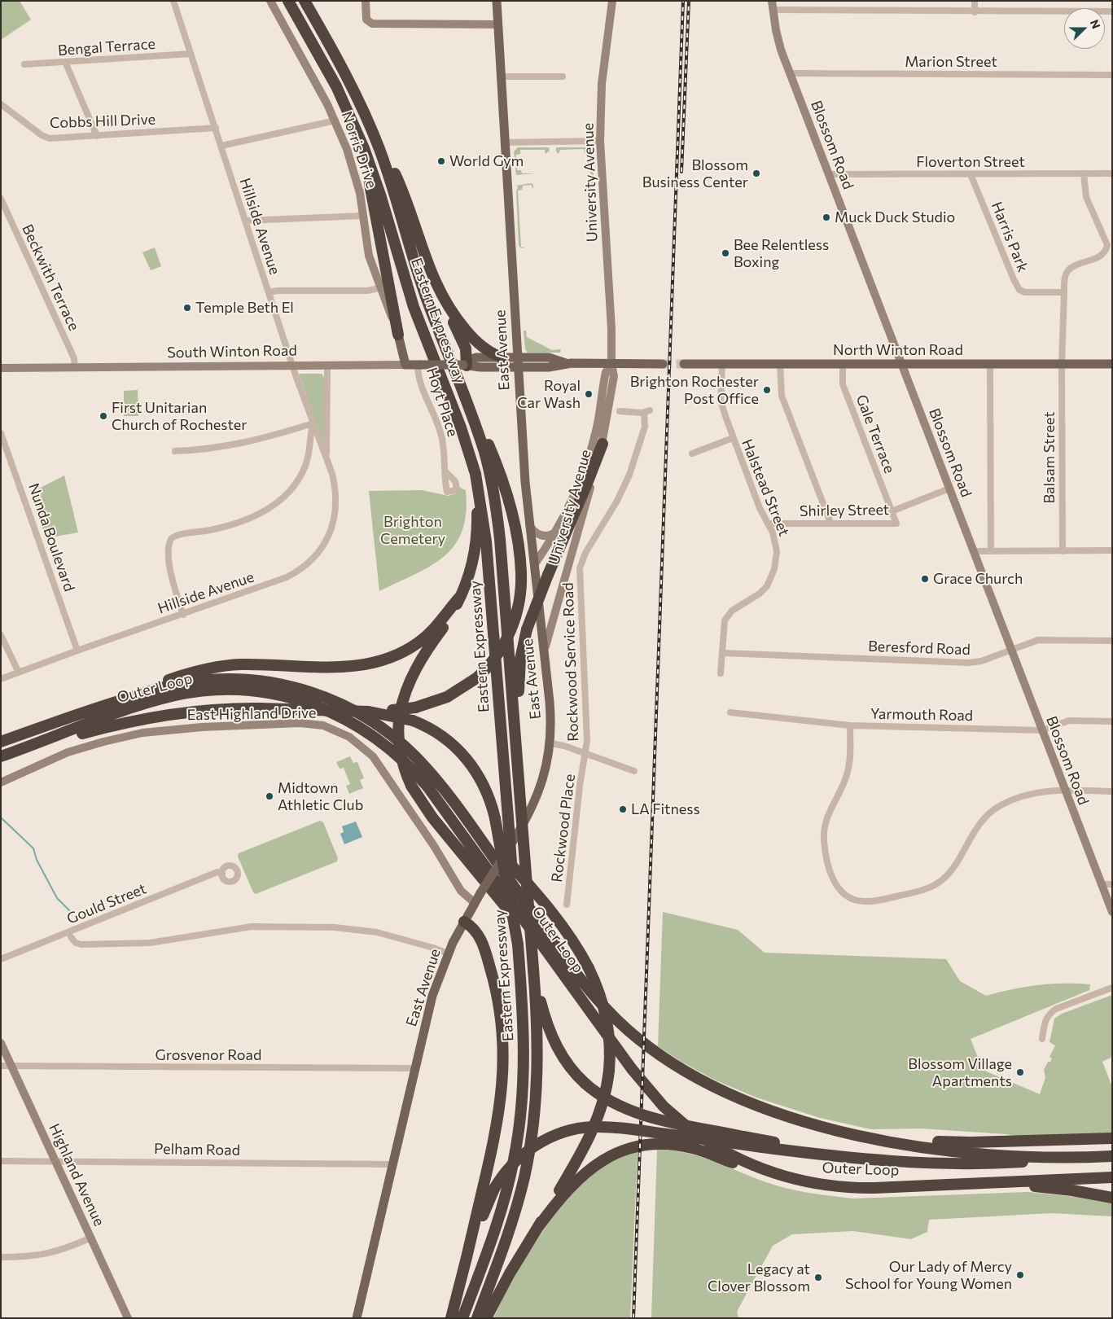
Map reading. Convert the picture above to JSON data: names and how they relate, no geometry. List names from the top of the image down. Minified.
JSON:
{"streets":{"highway":["Eastern Expressway","Outer Loop"],"main road":["Norris Drive","East Avenue","North Winton Road","South Winton Road"],"street":["Bengal Terrace","Marion Street","Cobbs Hill Drive","Blossom Road","Floverton Street","University Avenue","Hillside Avenue","Harris Park","Beckwith Terrace","Hoyt Place","Gale Terrace","Balsam Street","Halstead Street","Shirley Street","Nunda Boulevard","Beresford Road","Rockwood Service Road","East Highland Drive","Yarmouth Road","Rockwood Place","Gould Street","Grosvenor Road","Pelham Road","Highland Avenue"]},"crossings":[["Bengal Terrace","Hillside Avenue"],["Marion Street","Blossom Road"],["Cobbs Hill Drive","Hillside Avenue"],["Blossom Road","Floverton Street"],["Blossom Road","North Winton Road"],["Blossom Road","Shirley Street"],["Blossom Road","Beresford Road"],["Blossom Road","Yarmouth Road"],["Norris Drive","South Winton Road"],["Floverton Street","Harris Park"],["University Avenue","East Avenue"],["University Avenue","South Winton Road"],["Hillside Avenue","South Winton Road"],["Hillside Avenue","Nunda Boulevard"],["Beckwith Terrace","South Winton Road"],["East Avenue","South Winton Road"],["East Avenue","East Highland Drive"],["East Avenue","Grosvenor Road"],["East Avenue","Pelham Road"],["North Winton Road","Gale Terrace"],["North Winton Road","Balsam Street"],["North Winton Road","Halstead Street"],["South Winton Road","Hoyt Place"],["Gale Terrace","Shirley Street"],["Halstead Street","Shirley Street"],["Halstead Street","Beresford Road"],["Rockwood Service Road","Rockwood Place"],["Grosvenor Road","Highland Avenue"],["Pelham Road","Highland Avenue"]],"parks":["Brighton Cemetery"],"places":["World Gym","Blossom Business Center","Muck Duck Studio","Bee Relentless Boxing","Temple Beth El","Brighton Rochester Post Office","Royal Car Wash","First Unitarian Church of Rochester","Grace Church","Midtown Athletic Club","LA Fitness","Blossom Village Apartments","Our Lady of Mercy School for Young Women","Legacy at Clover Blossom"],"north":"right"}
